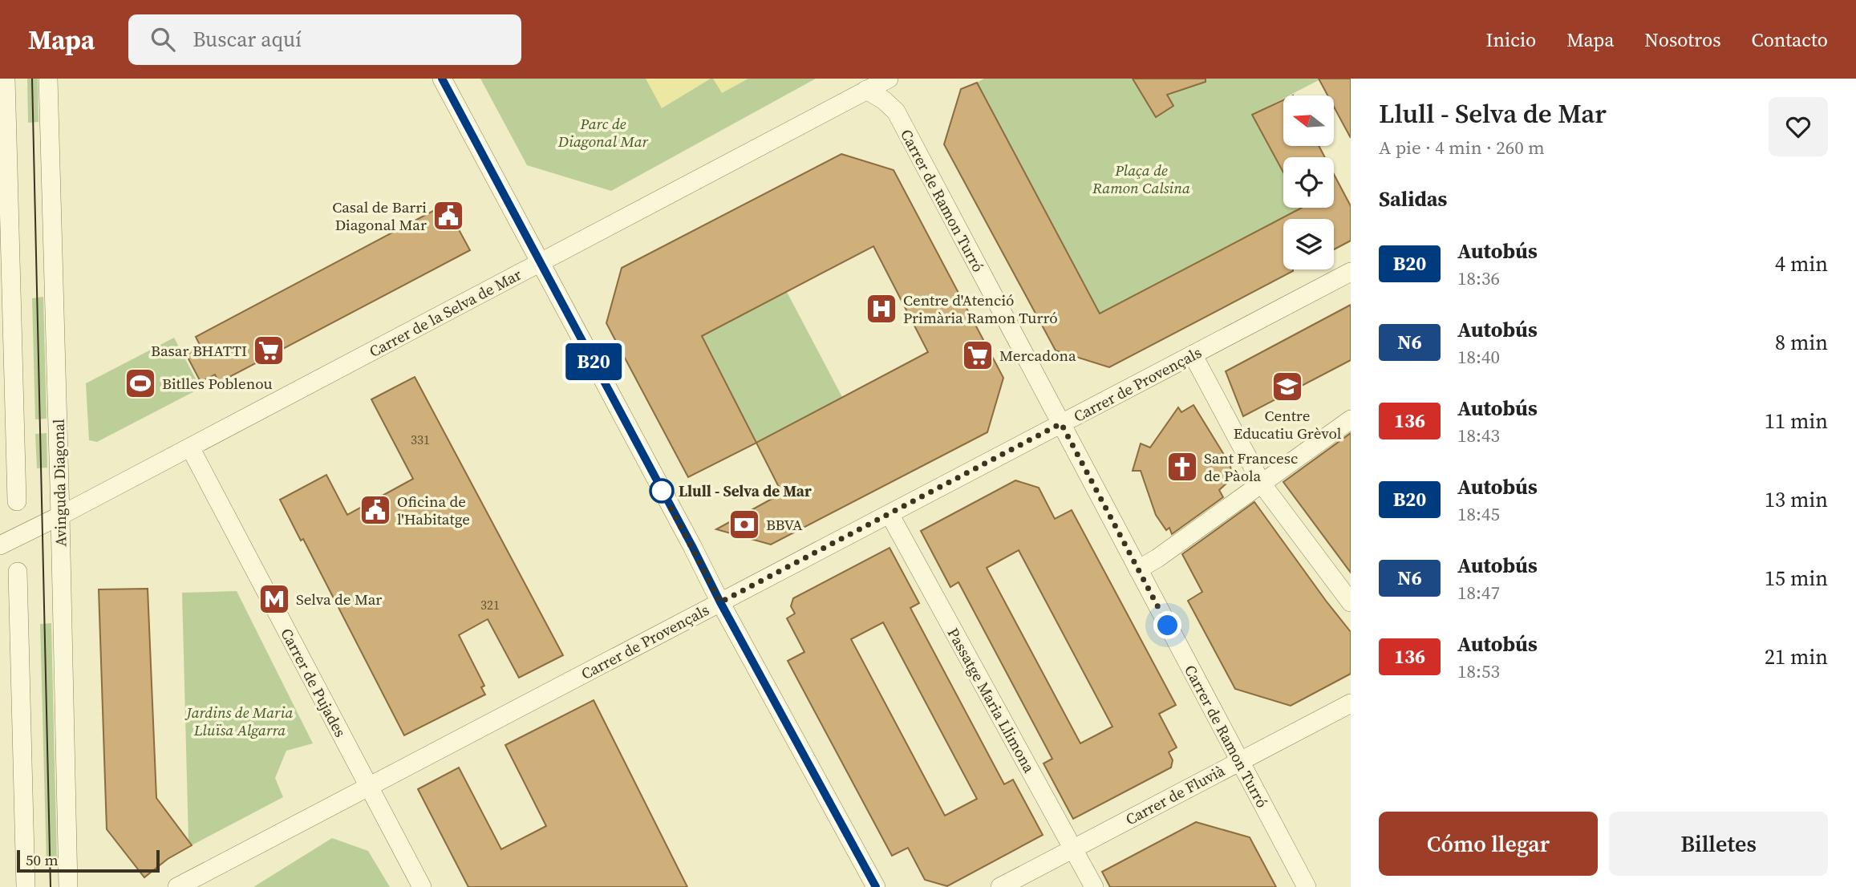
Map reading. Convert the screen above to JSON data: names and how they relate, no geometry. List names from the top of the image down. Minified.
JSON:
{"streets":{"street":["Carrer de Ramon Turró","Carrer de la Selva de Mar","Carrer de Provençals","Avinguda Diagonal","Carrer de Pujades","Passatge Maria Llimona","Carrer de Fluvià"]},"crossings":[["Carrer de Ramon Turró","Carrer de la Selva de Mar"],["Carrer de Ramon Turró","Carrer de Provençals"],["Carrer de Ramon Turró","Carrer de Fluvià"],["Carrer de la Selva de Mar","Avinguda Diagonal"],["Carrer de la Selva de Mar","Carrer de Pujades"],["Carrer de Provençals","Carrer de Pujades"],["Carrer de Provençals","Passatge Maria Llimona"],["Passatge Maria Llimona","Carrer de Fluvià"]],"parks":["Parc de Diagonal Mar","Plaça de Ramon Calsina","Jardins de Maria Lluïsa Algarra"],"places":{"public building":["Casal de Barri Diagonal Mar","Oficina de l'Habitatge"],"hospital":["Centre d'Atenció Primària Ramon Turró"],"supermarket":["Basar BHATTI","Mercadona"],"sports":["Bitlles Poblenou"],"school or university":["Centre Educatiu Grèvol"],"church":["Sant Francesc de Pàola"],"other":["Llull - Selva de Mar"],"bank":["BBVA"],"metro station":["Selva de Mar"]},"lines":["bus line B20"],"house_numbers":["331","321"],"scale_bar":"50 m","north":"left","page":{"header":"Mapa","search":"Buscar aquí","nav":["Inicio","Mapa","Nosotros","Contacto"],"on_map":"B20","heading":[["Llull - Selva de Mar","A pie · 4 min · 260 m"],"Salidas"],"list":[{"mark":"B20","name":"Autobús","note":"18:36","value":"4 min"},{"mark":"N6","name":"Autobús","note":"18:40","value":"8 min"},{"mark":"136","name":"Autobús","note":"18:43","value":"11 min"},{"mark":"B20","name":"Autobús","note":"18:45","value":"13 min"},{"mark":"N6","name":"Autobús","note":"18:47","value":"15 min"},{"mark":"136","name":"Autobús","note":"18:53","value":"21 min"}],"buttons":["Cómo llegar","Billetes"],"scale":"50 m"}}
